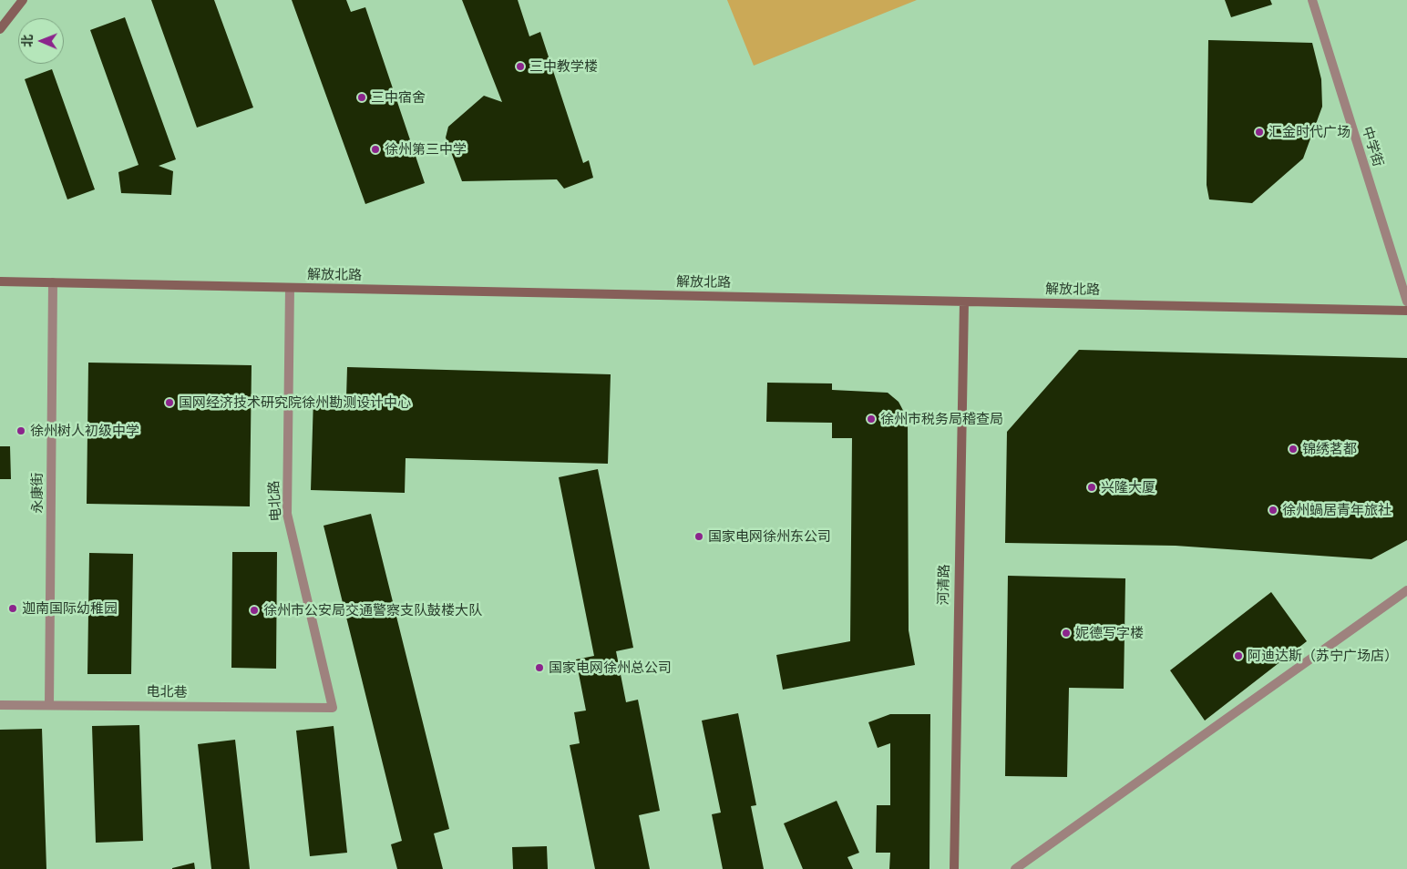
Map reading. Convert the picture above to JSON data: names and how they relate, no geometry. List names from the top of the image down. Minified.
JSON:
{"streets":{"main road":["解放北路","河清路"],"street":["中学街","永康街","电北路","电北巷"]},"crossings":[["解放北路","永康街"],["解放北路","电北路"],["解放北路","河清路"],["永康街","电北巷"],["电北路","电北巷"]],"places":["三中教学楼","三中宿舍","汇金时代广场","徐州第三中学","国网经济技术研究院徐州勘测设计中心","徐州市税务局稽查局","徐州树人初级中学","锦绣茗都","兴隆大厦","徐州蝸居青年旅社","国家电网徐州东公司","迦南国际幼稚园","徐州市公安局交通警察支队鼓楼大队","妮德写字楼","阿迪达斯（苏宁广场店）","国家电网徐州总公司"],"north":"left"}
